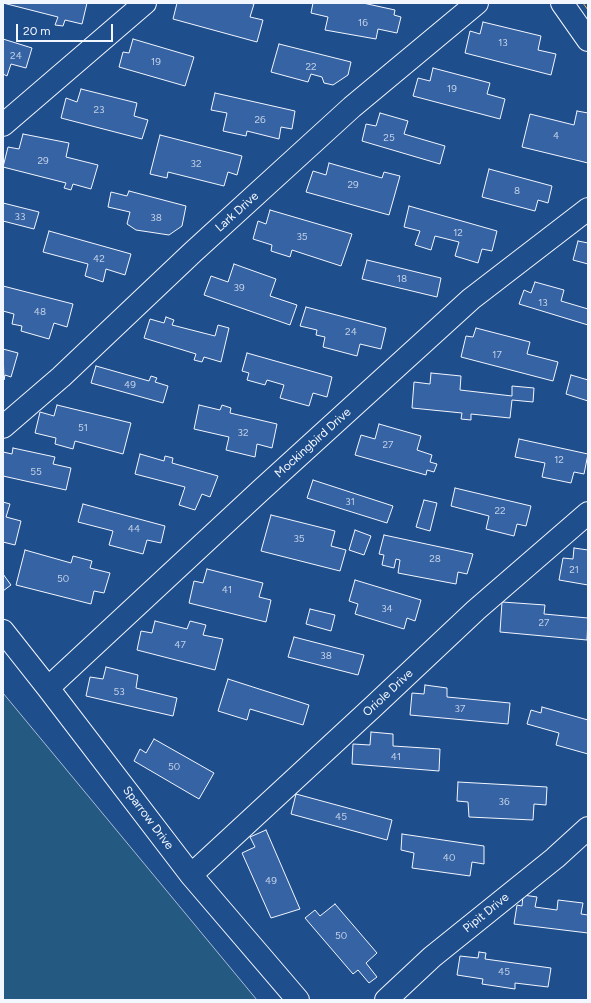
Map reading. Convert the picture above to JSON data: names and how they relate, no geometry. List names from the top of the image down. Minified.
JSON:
{"streets":{"street":["Lark Drive","Mockingbird Drive","Oriole Drive","Sparrow Drive","Pipit Drive"]},"crossings":[["Mockingbird Drive","Sparrow Drive"],["Oriole Drive","Sparrow Drive"]],"house_numbers":["16","13","24","19","22","19","23","26","4","25","29","32","29","8","33","38","12","35","42","18","39","13","48","24","17","49","51","32","27","12","55","31","22","44","35","28","21","50","41","34","27","47","38","53","37","41","50","36","45","40","49","50","45"],"scale_bar":"20 m"}
